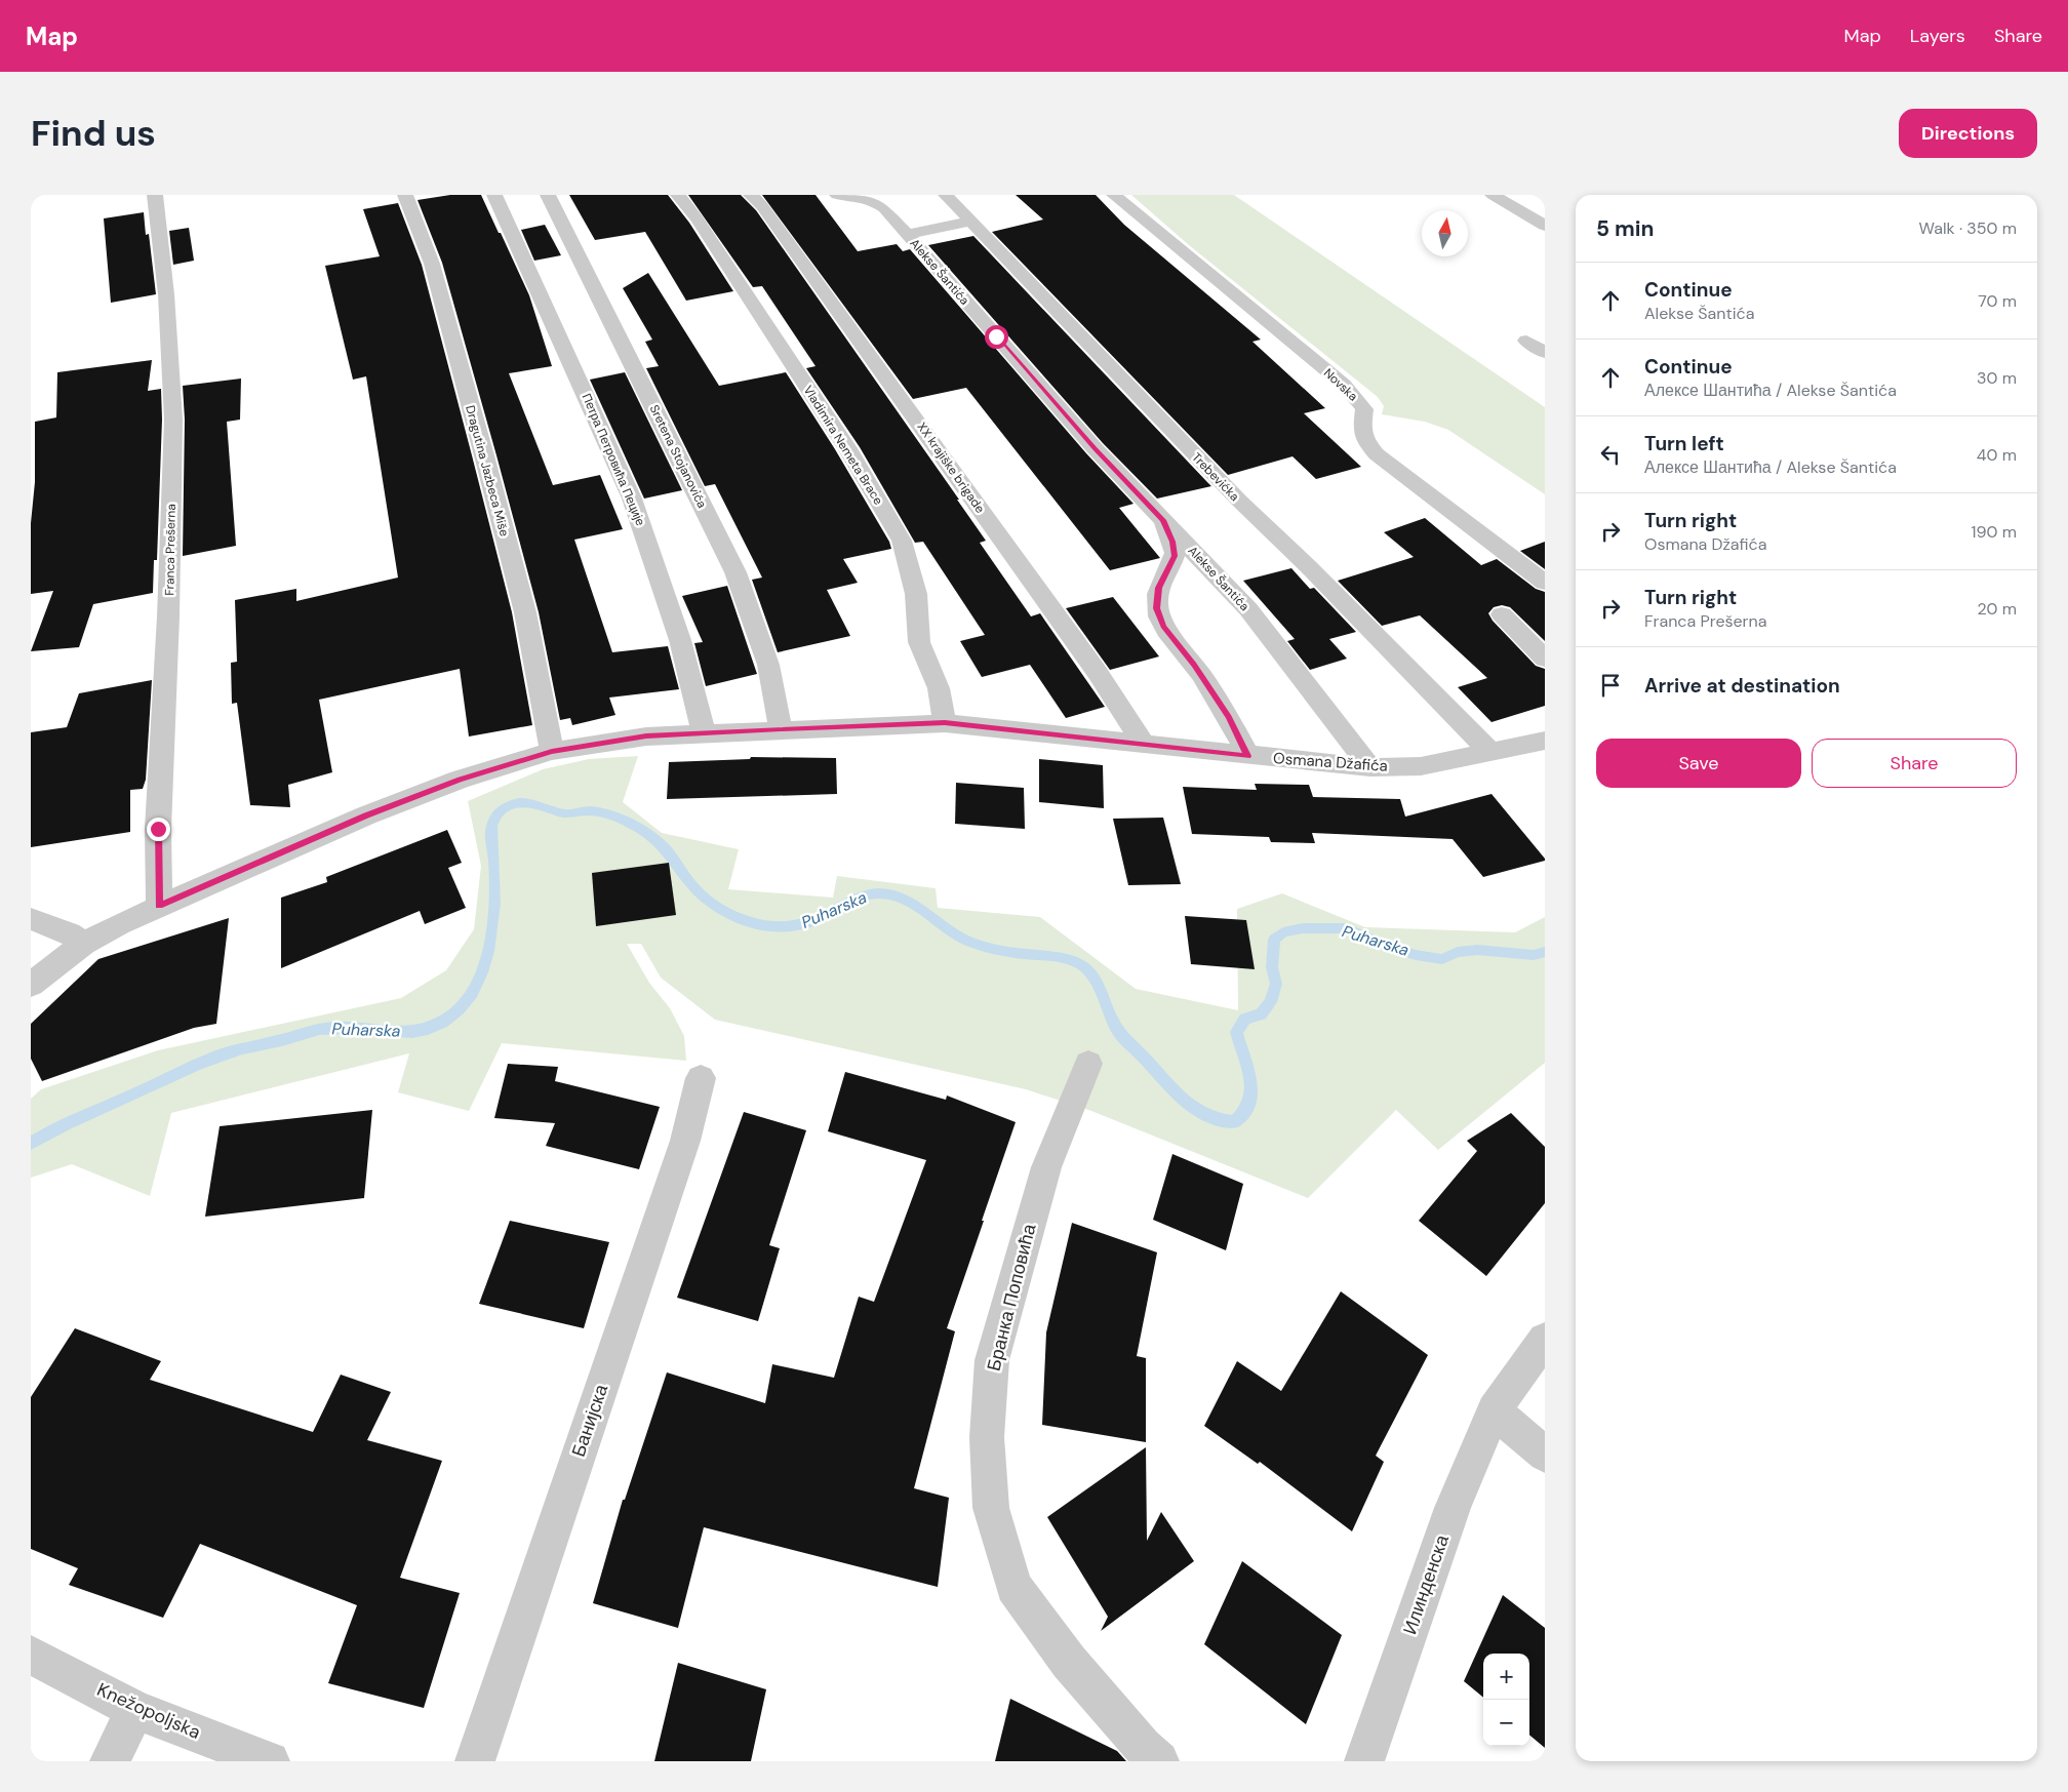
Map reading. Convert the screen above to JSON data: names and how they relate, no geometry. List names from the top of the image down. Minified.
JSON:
{"streets":{"street":["Alekse Šantića","Novska","Vladimira Nemeta Brace","Sretena Stojanovića","Петра Петровића Пеције","XX krajiške brigade","Dragutina Jazbeca Miše","Trebevićka","Franca Prešerna","Osmana Džafića","Бранка Поповића","Банијска","Илинденска","Knežopoljska"]},"crossings":[["Alekse Šantića","Osmana Džafića"],["Vladimira Nemeta Brace","Osmana Džafića"],["Sretena Stojanovića","Osmana Džafića"],["Петра Петровића Пеције","Osmana Džafića"],["XX krajiške brigade","Osmana Džafića"],["Dragutina Jazbeca Miše","Osmana Džafića"],["Trebevićka","Osmana Džafića"],["Franca Prešerna","Osmana Džafića"]],"water":["Puharska"],"north":"top","page":{"header":"Map","nav":["Map","Layers","Share"],"buttons":["Directions",["Save","Share"]],"title":"Find us","heading":["5 min","Walk · 350 m"],"list":[["Continue","Alekse Šantića","70 m"],["Continue","Алексе Шантића / Alekse Šantića","30 m"],["Turn left","Алексе Шантића / Alekse Šantića","40 m"],["Turn right","Osmana Džafića","190 m"],["Turn right","Franca Prešerna","20 m"],"Arrive at destination"],"map_buttons":["+","−"]}}
